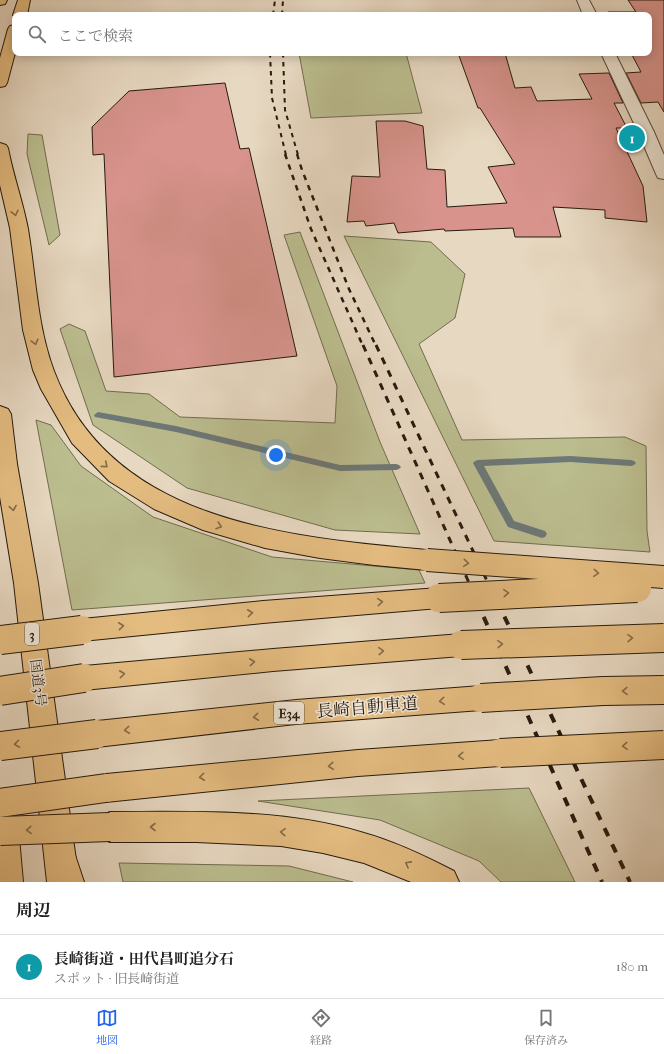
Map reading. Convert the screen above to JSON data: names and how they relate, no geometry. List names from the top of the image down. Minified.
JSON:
{"streets":{"highway":["3","国道3号","長崎自動車道","E34"]},"one_way":["国道3号"],"page":{"search":"ここで検索","pins":"1","heading":"周辺","list":[{"mark":"1","name":"長崎街道・田代昌町追分石","note":"スポット · 旧長崎街道","value":"180 m"}],"nav":["地図","経路","保存済み"]}}
